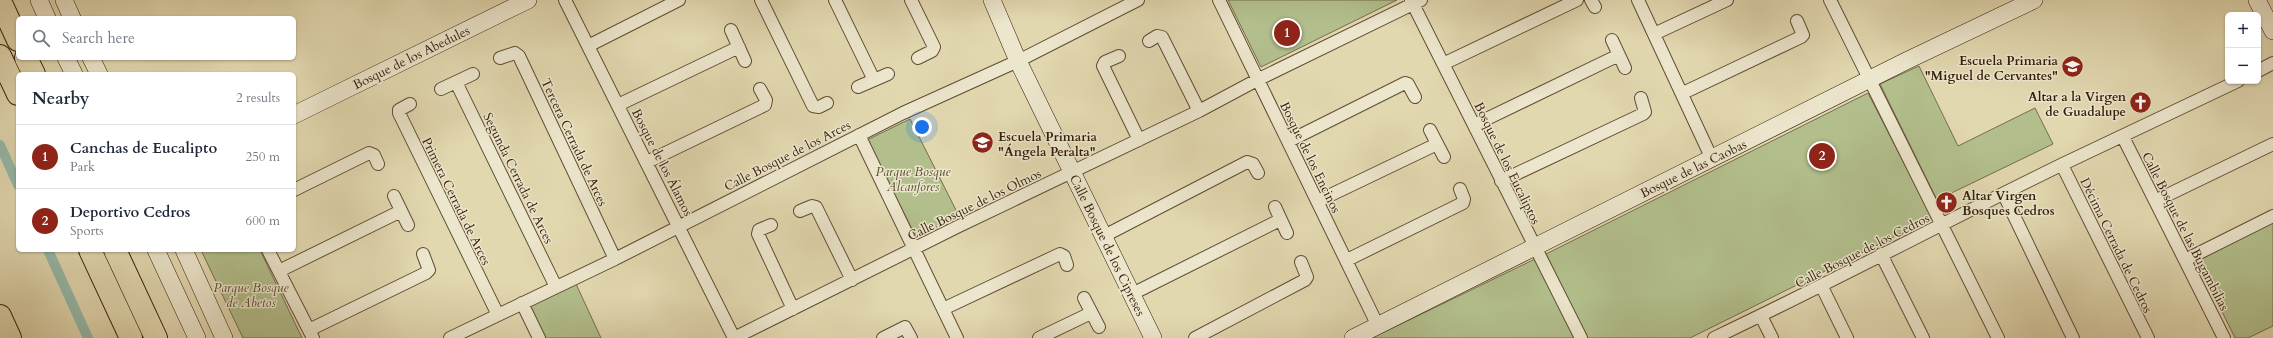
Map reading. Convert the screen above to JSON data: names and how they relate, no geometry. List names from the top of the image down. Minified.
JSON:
{"streets":{"street":["Bosque de los Abedules","Tercera Cerrada de Arces","Calle Bosque de los Arces","Bosque de los Encinos","Bosque de los Álamos","Bosque de los Eucaliptos","Bosque de las Caobas","Segunda Cerrada de Arces","Primera Cerrada de Arces","Calle Bosque de los Olmos","Calle Bosque de las Bugambilias","Calle Bosque de los Cipreses","Décima Cerrada de Cedros","Calle Bosque de los Cedros"]},"crossings":[["Tercera Cerrada de Arces","Calle Bosque de los Arces"],["Calle Bosque de los Arces","Bosque de los Álamos"],["Calle Bosque de los Arces","Segunda Cerrada de Arces"],["Calle Bosque de los Arces","Primera Cerrada de Arces"],["Calle Bosque de los Arces","Calle Bosque de los Cipreses"],["Bosque de los Encinos","Bosque de las Caobas"],["Bosque de los Encinos","Calle Bosque de los Olmos"],["Bosque de los Álamos","Calle Bosque de los Olmos"],["Bosque de los Eucaliptos","Bosque de las Caobas"],["Bosque de los Eucaliptos","Calle Bosque de los Olmos"],["Calle Bosque de los Olmos","Calle Bosque de los Cipreses"],["Calle Bosque de las Bugambilias","Calle Bosque de los Cedros"],["Décima Cerrada de Cedros","Calle Bosque de los Cedros"]],"parks":["Parque Bosque Alcanfores","Parque Bosque de Abetos"],"places":{"school or university":["Escuela Primaria \"Miguel de Cervantes\"","Escuela Primaria \"Ángela Peralta\""],"church":["Altar a la Virgen de Guadalupe","Altar Virgen Bosques Cedros"]},"page":{"map_buttons":["+","−"],"search":"Search here","pins":["1","2"],"heading":["Nearby","2 results"],"list":[{"mark":"1","name":"Canchas de Eucalipto","note":"Park","value":"250 m"},{"mark":"2","name":"Deportivo Cedros","note":"Sports","value":"600 m"}]}}
